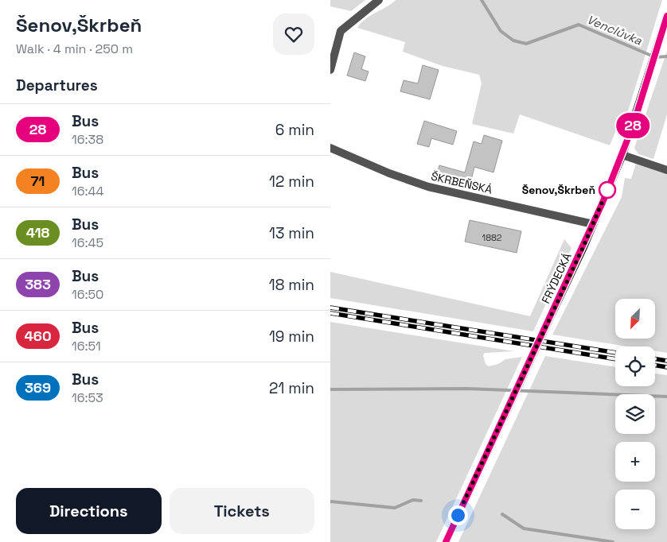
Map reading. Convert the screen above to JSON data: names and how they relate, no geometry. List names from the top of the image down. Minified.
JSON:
{"streets":{"main road":["FRÝDECKÁ"],"street":["ŠKRBEŇSKÁ"]},"crossings":[["ŠKRBEŇSKÁ","FRÝDECKÁ"]],"water":["Venclůvka"],"places":["Šenov,Škrbeň"],"lines":["bus line 28"],"house_numbers":["1882"],"north":"bottom left","page":{"heading":[["Šenov,Škrbeň","Walk · 4 min · 250 m"],"Departures"],"on_map":"28","list":[{"mark":"28","name":"Bus","note":"16:38","value":"6 min"},{"mark":"71","name":"Bus","note":"16:44","value":"12 min"},{"mark":"418","name":"Bus","note":"16:45","value":"13 min"},{"mark":"383","name":"Bus","note":"16:50","value":"18 min"},{"mark":"460","name":"Bus","note":"16:51","value":"19 min"},{"mark":"369","name":"Bus","note":"16:53","value":"21 min"}],"map_buttons":["+","−"],"buttons":["Directions","Tickets"]}}
